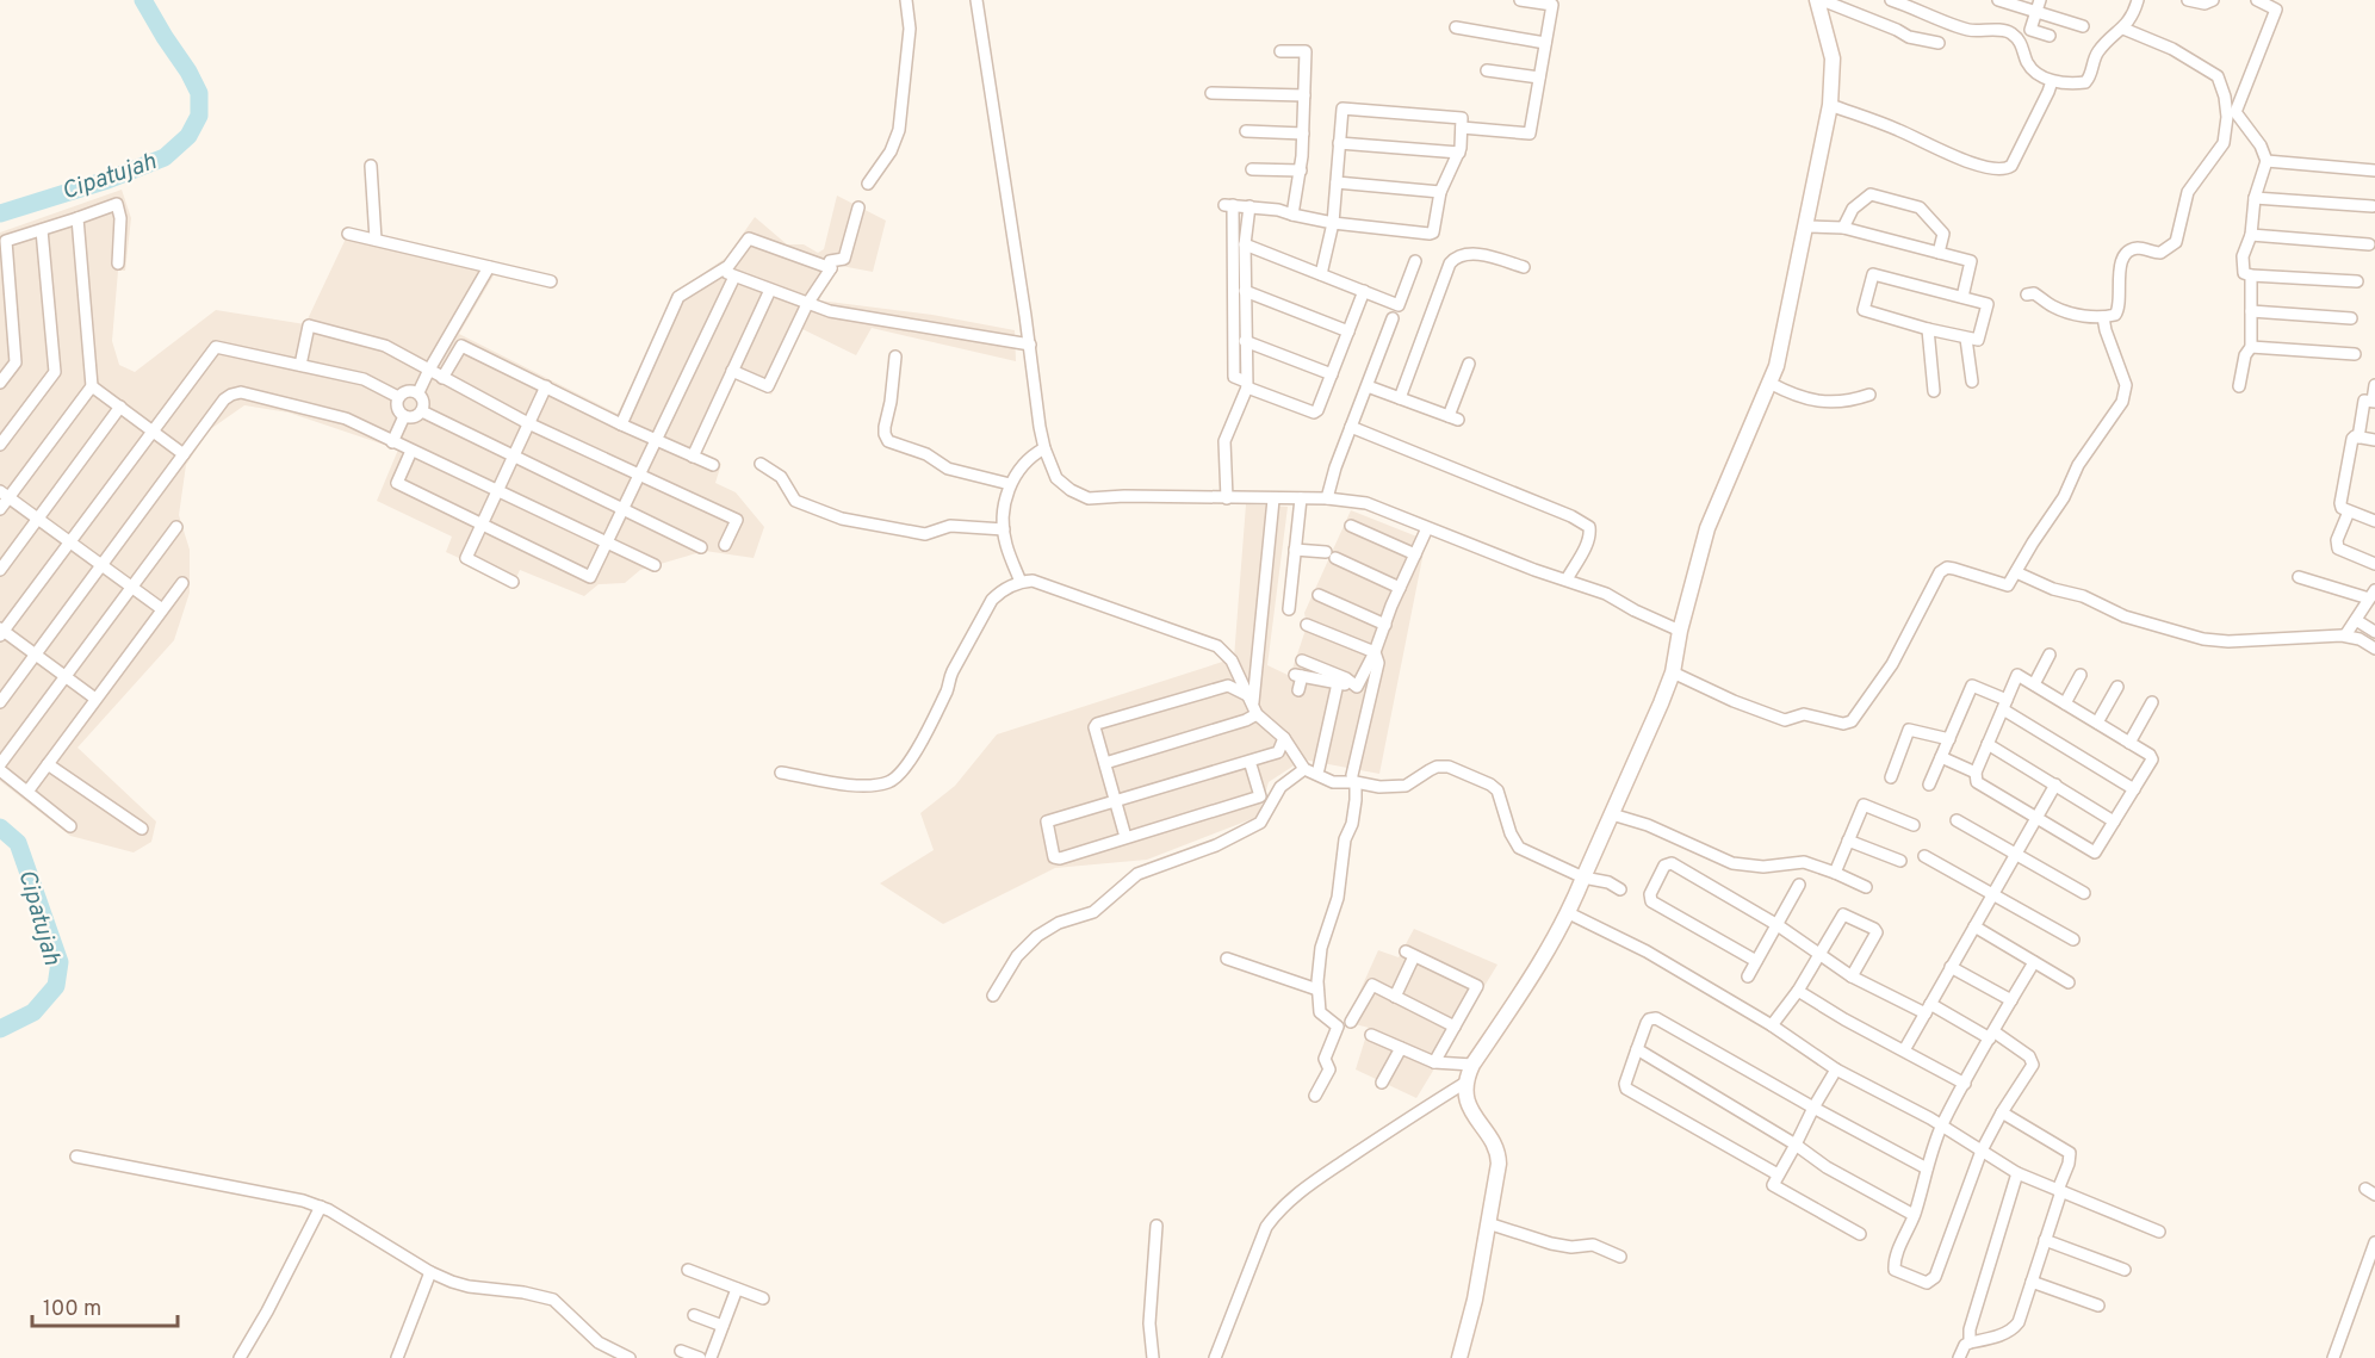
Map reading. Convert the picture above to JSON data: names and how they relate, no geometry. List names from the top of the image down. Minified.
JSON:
{"water":["Cipatujah"],"scale_bar":"100 m"}
